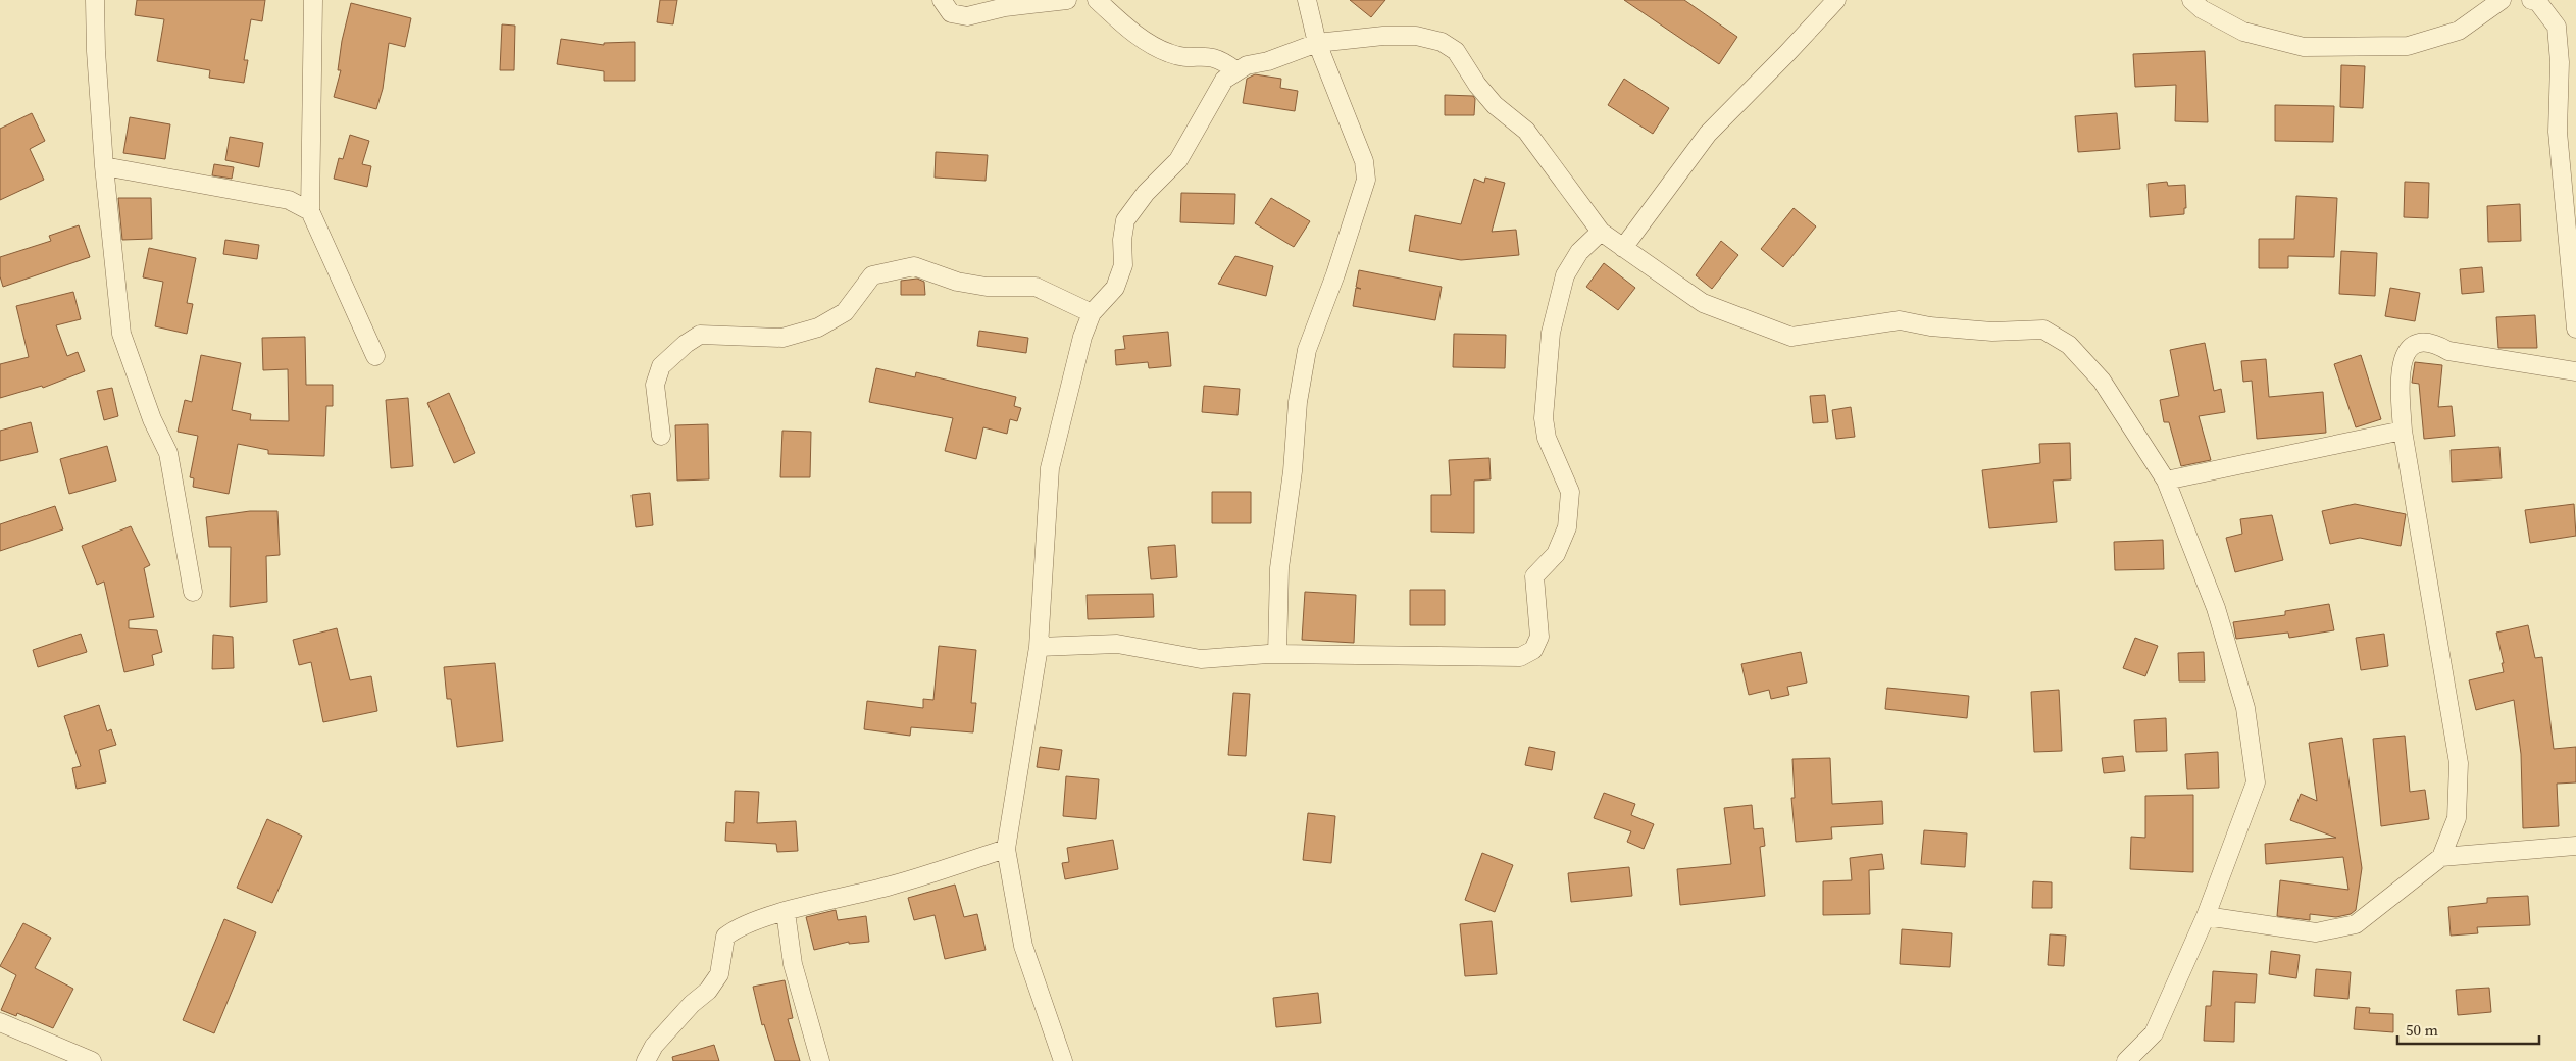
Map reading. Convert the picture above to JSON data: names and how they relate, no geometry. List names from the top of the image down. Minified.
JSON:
{"scale_bar":"50 m"}
